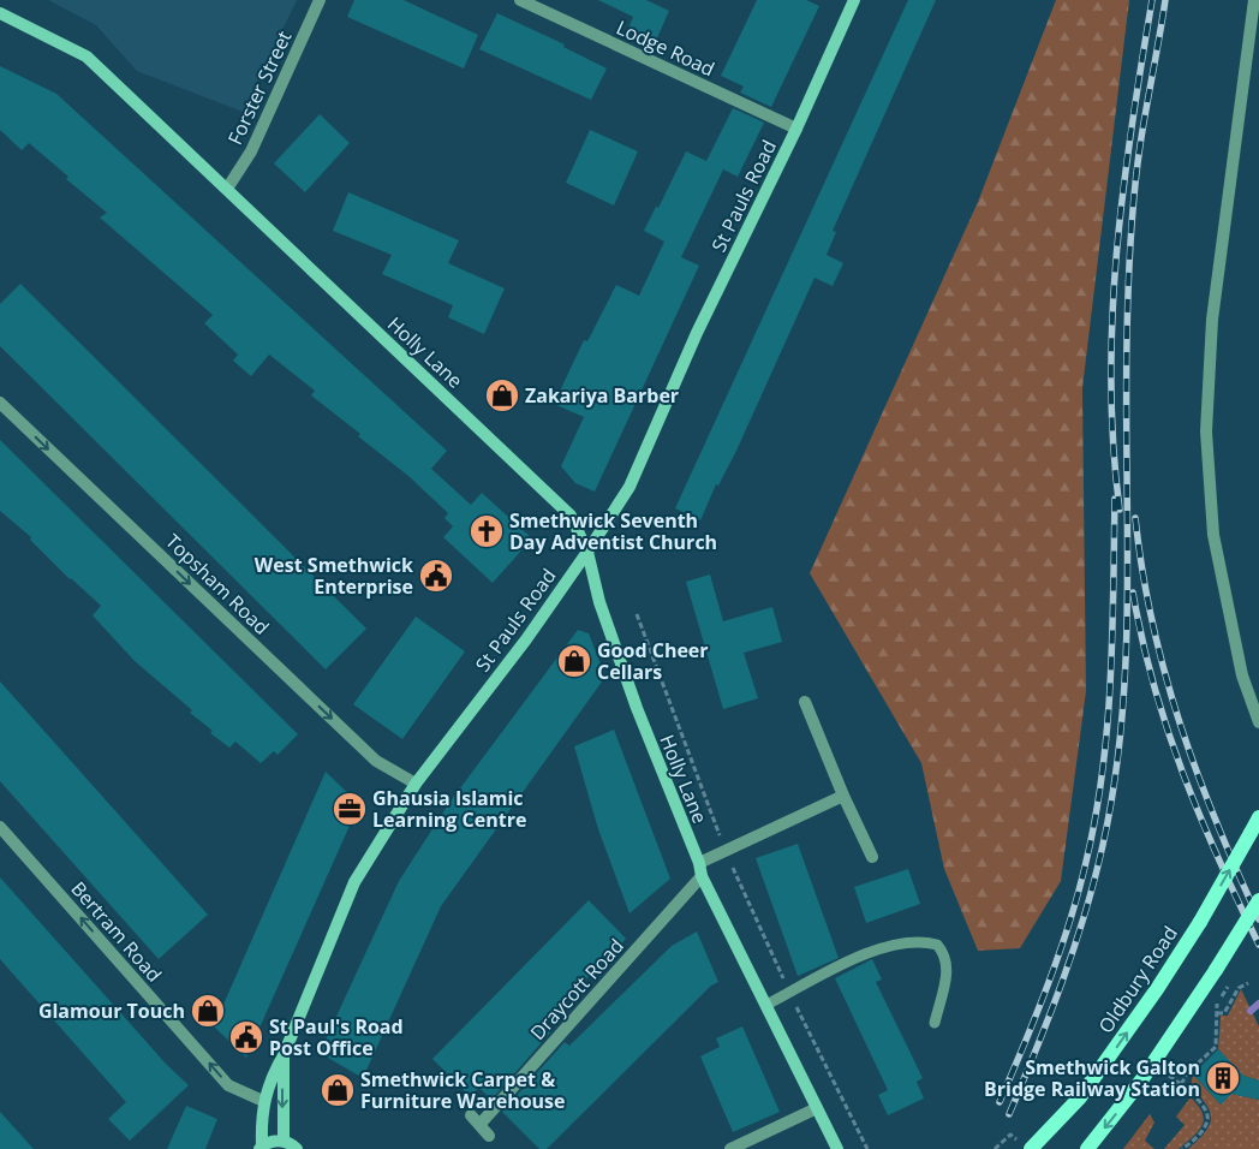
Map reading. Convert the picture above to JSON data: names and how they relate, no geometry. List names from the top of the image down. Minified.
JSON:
{"streets":{"main road":["Oldbury Road"],"street":["Lodge Road","Forster Street","St Pauls Road","Holly Lane","Topsham Road","Bertram Road","Draycott Road"]},"crossings":[["Lodge Road","St Pauls Road"],["Forster Street","Holly Lane"],["St Pauls Road","Holly Lane"],["St Pauls Road","Topsham Road"],["St Pauls Road","Bertram Road"],["Holly Lane","Draycott Road"]],"one_way":["Topsham Road","Bertram Road"],"places":{"shop":["Zakariya Barber","Good Cheer Cellars","Glamour Touch","Smethwick Carpet & Furniture Warehouse"],"church":["Smethwick Seventh Day Adventist Church"],"public building":["West Smethwick Enterprise","St Paul's Road Post Office"],"office":["Ghausia Islamic Learning Centre"],"building":["Smethwick Galton Bridge Railway Station"]}}
